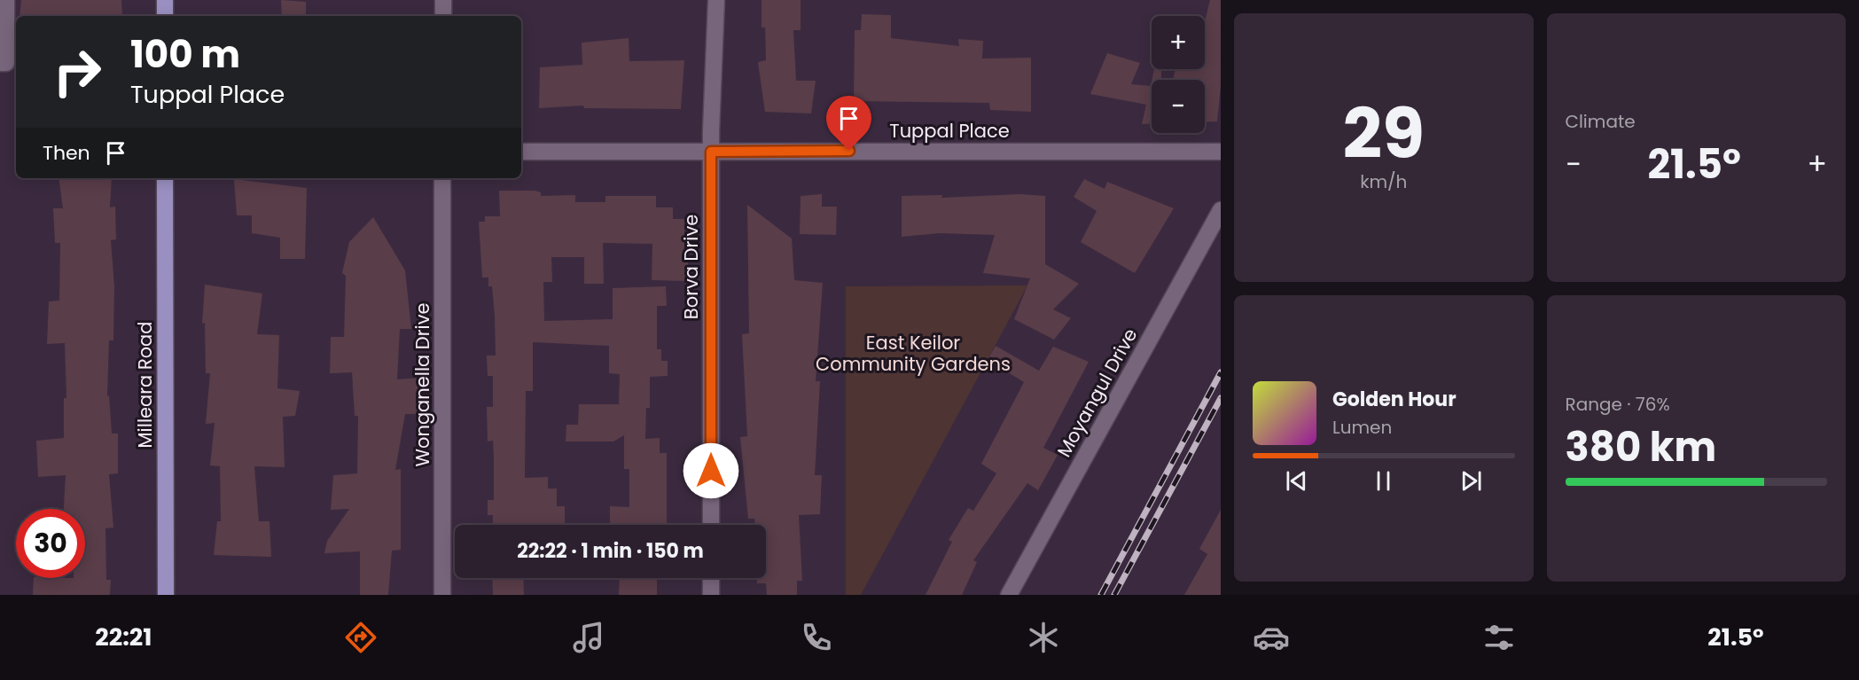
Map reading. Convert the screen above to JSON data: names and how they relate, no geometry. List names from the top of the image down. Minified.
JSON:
{"streets":{"main road":["Milleara Road"],"street":["Tuppal Place","Borva Drive","Wonganella Drive","Moyangul Drive"]},"crossings":[["Tuppal Place","Borva Drive"]],"parks":["East Keilor Community Gardens"],"page":{"tile":[["29","km/h"],"Climate",["Range · 76%","380 km"]],"map_buttons":["+","−"],"turn":["100 m","Tuppal Place"],"then":"Then","heat":["−","21.5°","+"],"song":["Golden Hour","Lumen"],"limit":"30","trip":"22:22 · 1 min · 150 m","tabs":["22:21","21.5°"]}}
